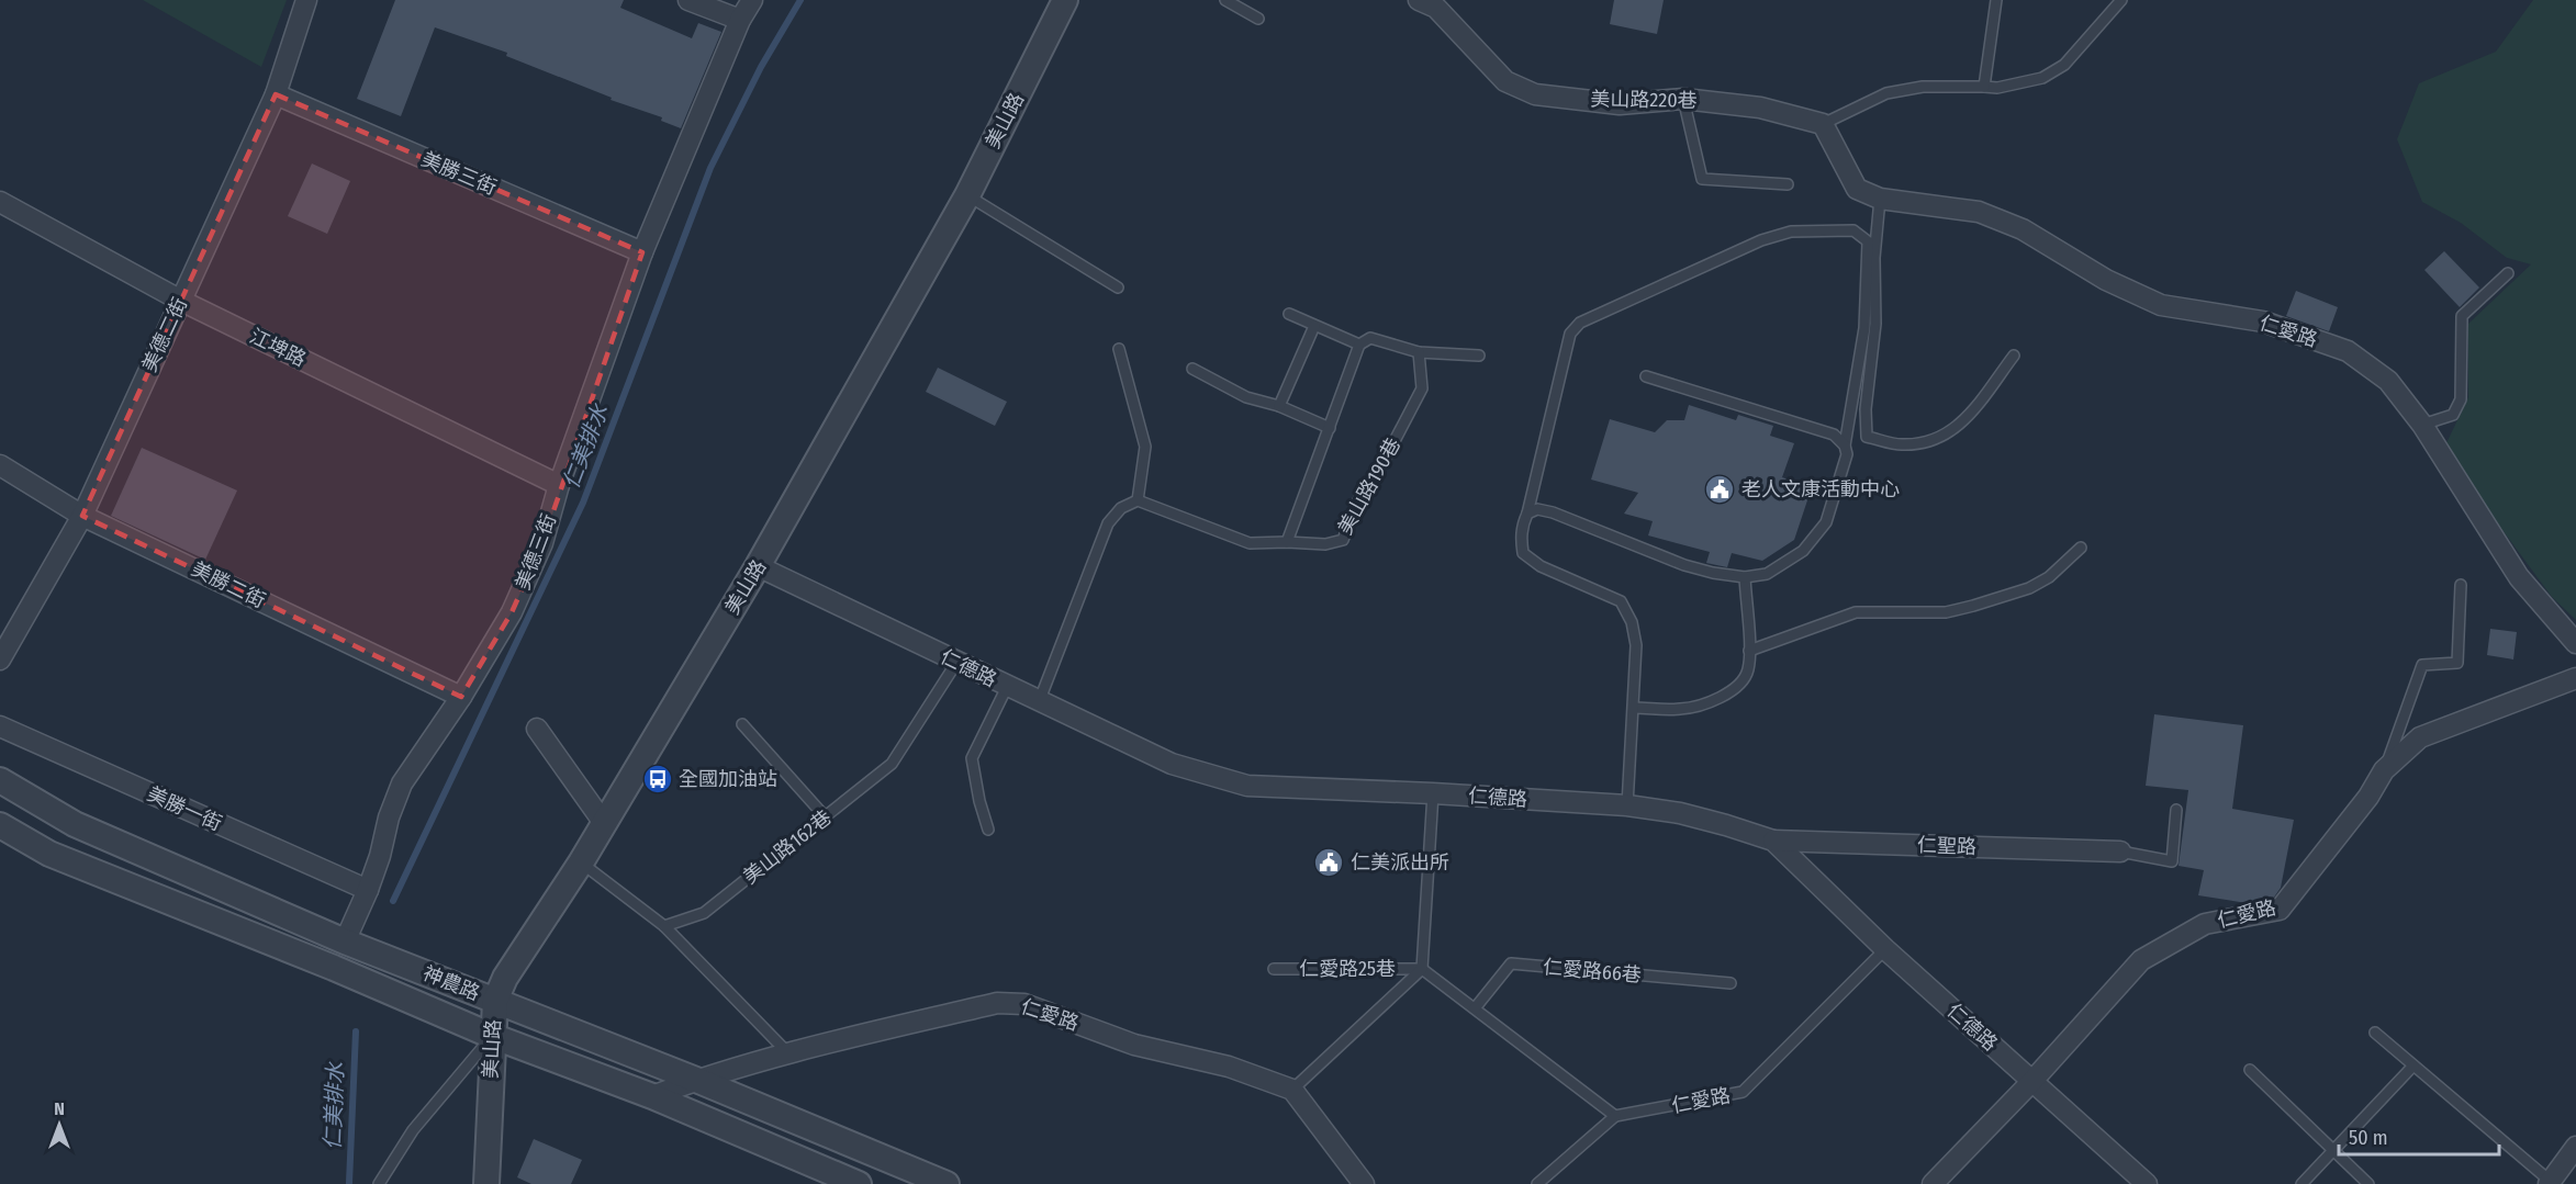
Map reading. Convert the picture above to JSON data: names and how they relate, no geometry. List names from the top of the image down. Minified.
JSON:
{"streets":{"street":["美山路220巷","美山路","美勝三街","仁愛路","美德二街","江埤路","美德三街","美勝二街","仁德路","美勝一街","仁聖路","神農路"],"lane":["美山路190巷","美山路162巷","仁愛路25巷","仁愛路66巷"]},"crossings":[["美山路","仁德路"],["美山路","神農路"],["美勝三街","美德二街"],["美勝三街","美德三街"],["仁愛路","仁德路"],["仁愛路","神農路"],["美德二街","江埤路"],["美德二街","美勝二街"],["江埤路","美德三街"],["美德三街","美勝二街"],["美德三街","美勝一街"],["美德三街","神農路"],["仁德路","仁聖路"],["仁德路","美山路162巷"]],"water":["仁美排水"],"places":{"public building":["老人文康活動中心","仁美派出所"],"bus stop":["全國加油站"]},"scale_bar":"50 m","north":"top"}
